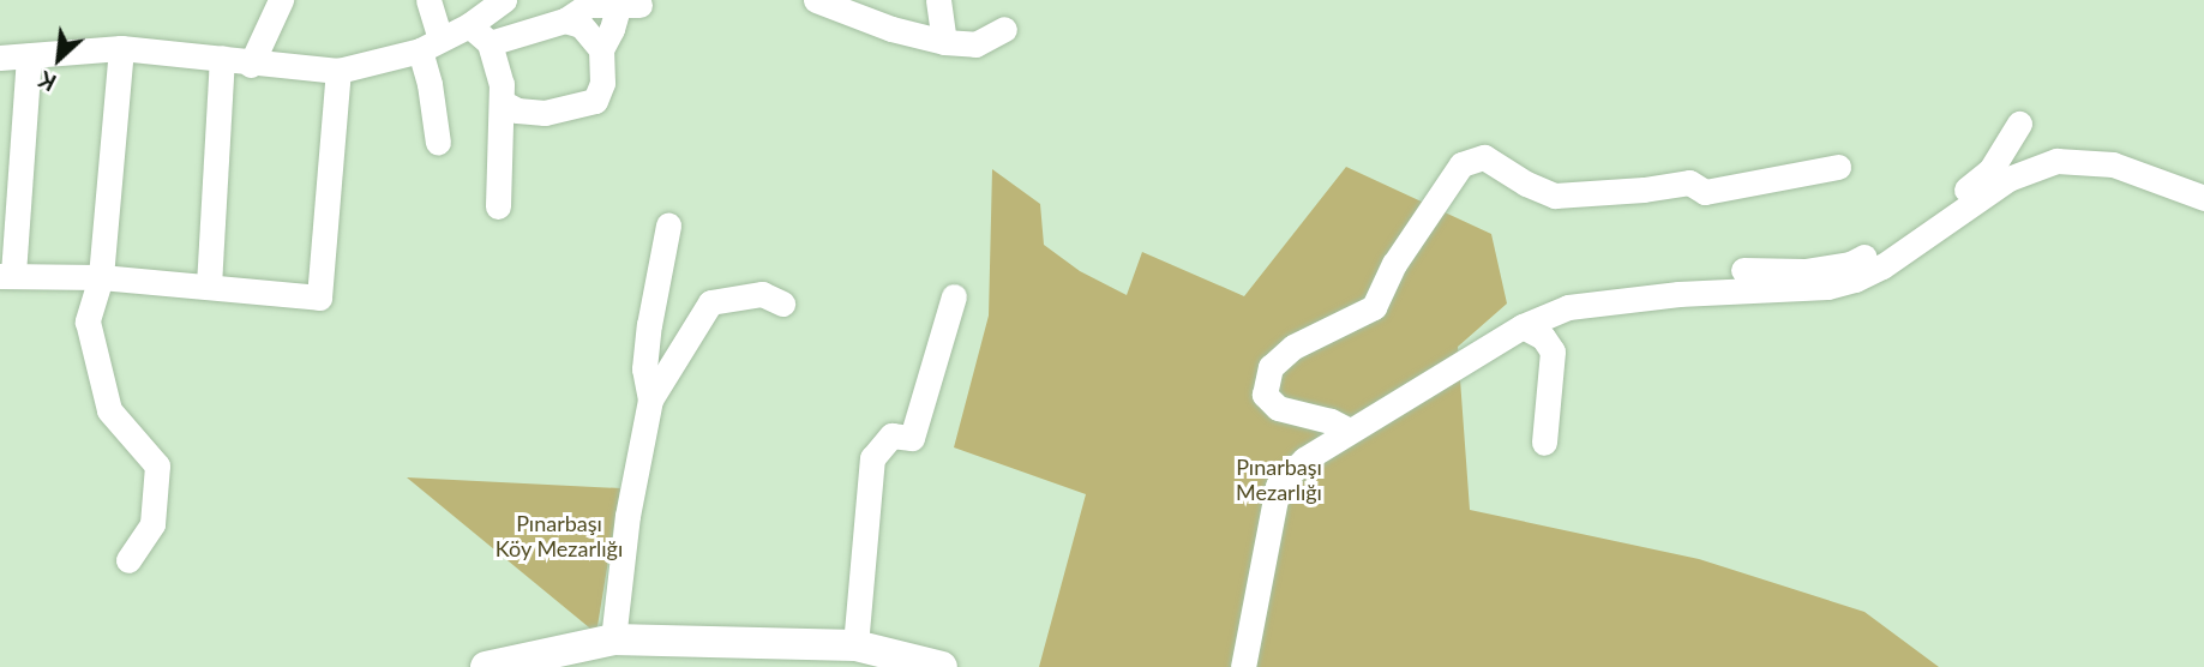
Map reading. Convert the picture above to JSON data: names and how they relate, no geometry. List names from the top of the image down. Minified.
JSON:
{"parks":["Pınarbaşı Mezarlığı","Pınarbaşı Köy Mezarlığı"],"north":"bottom left"}
